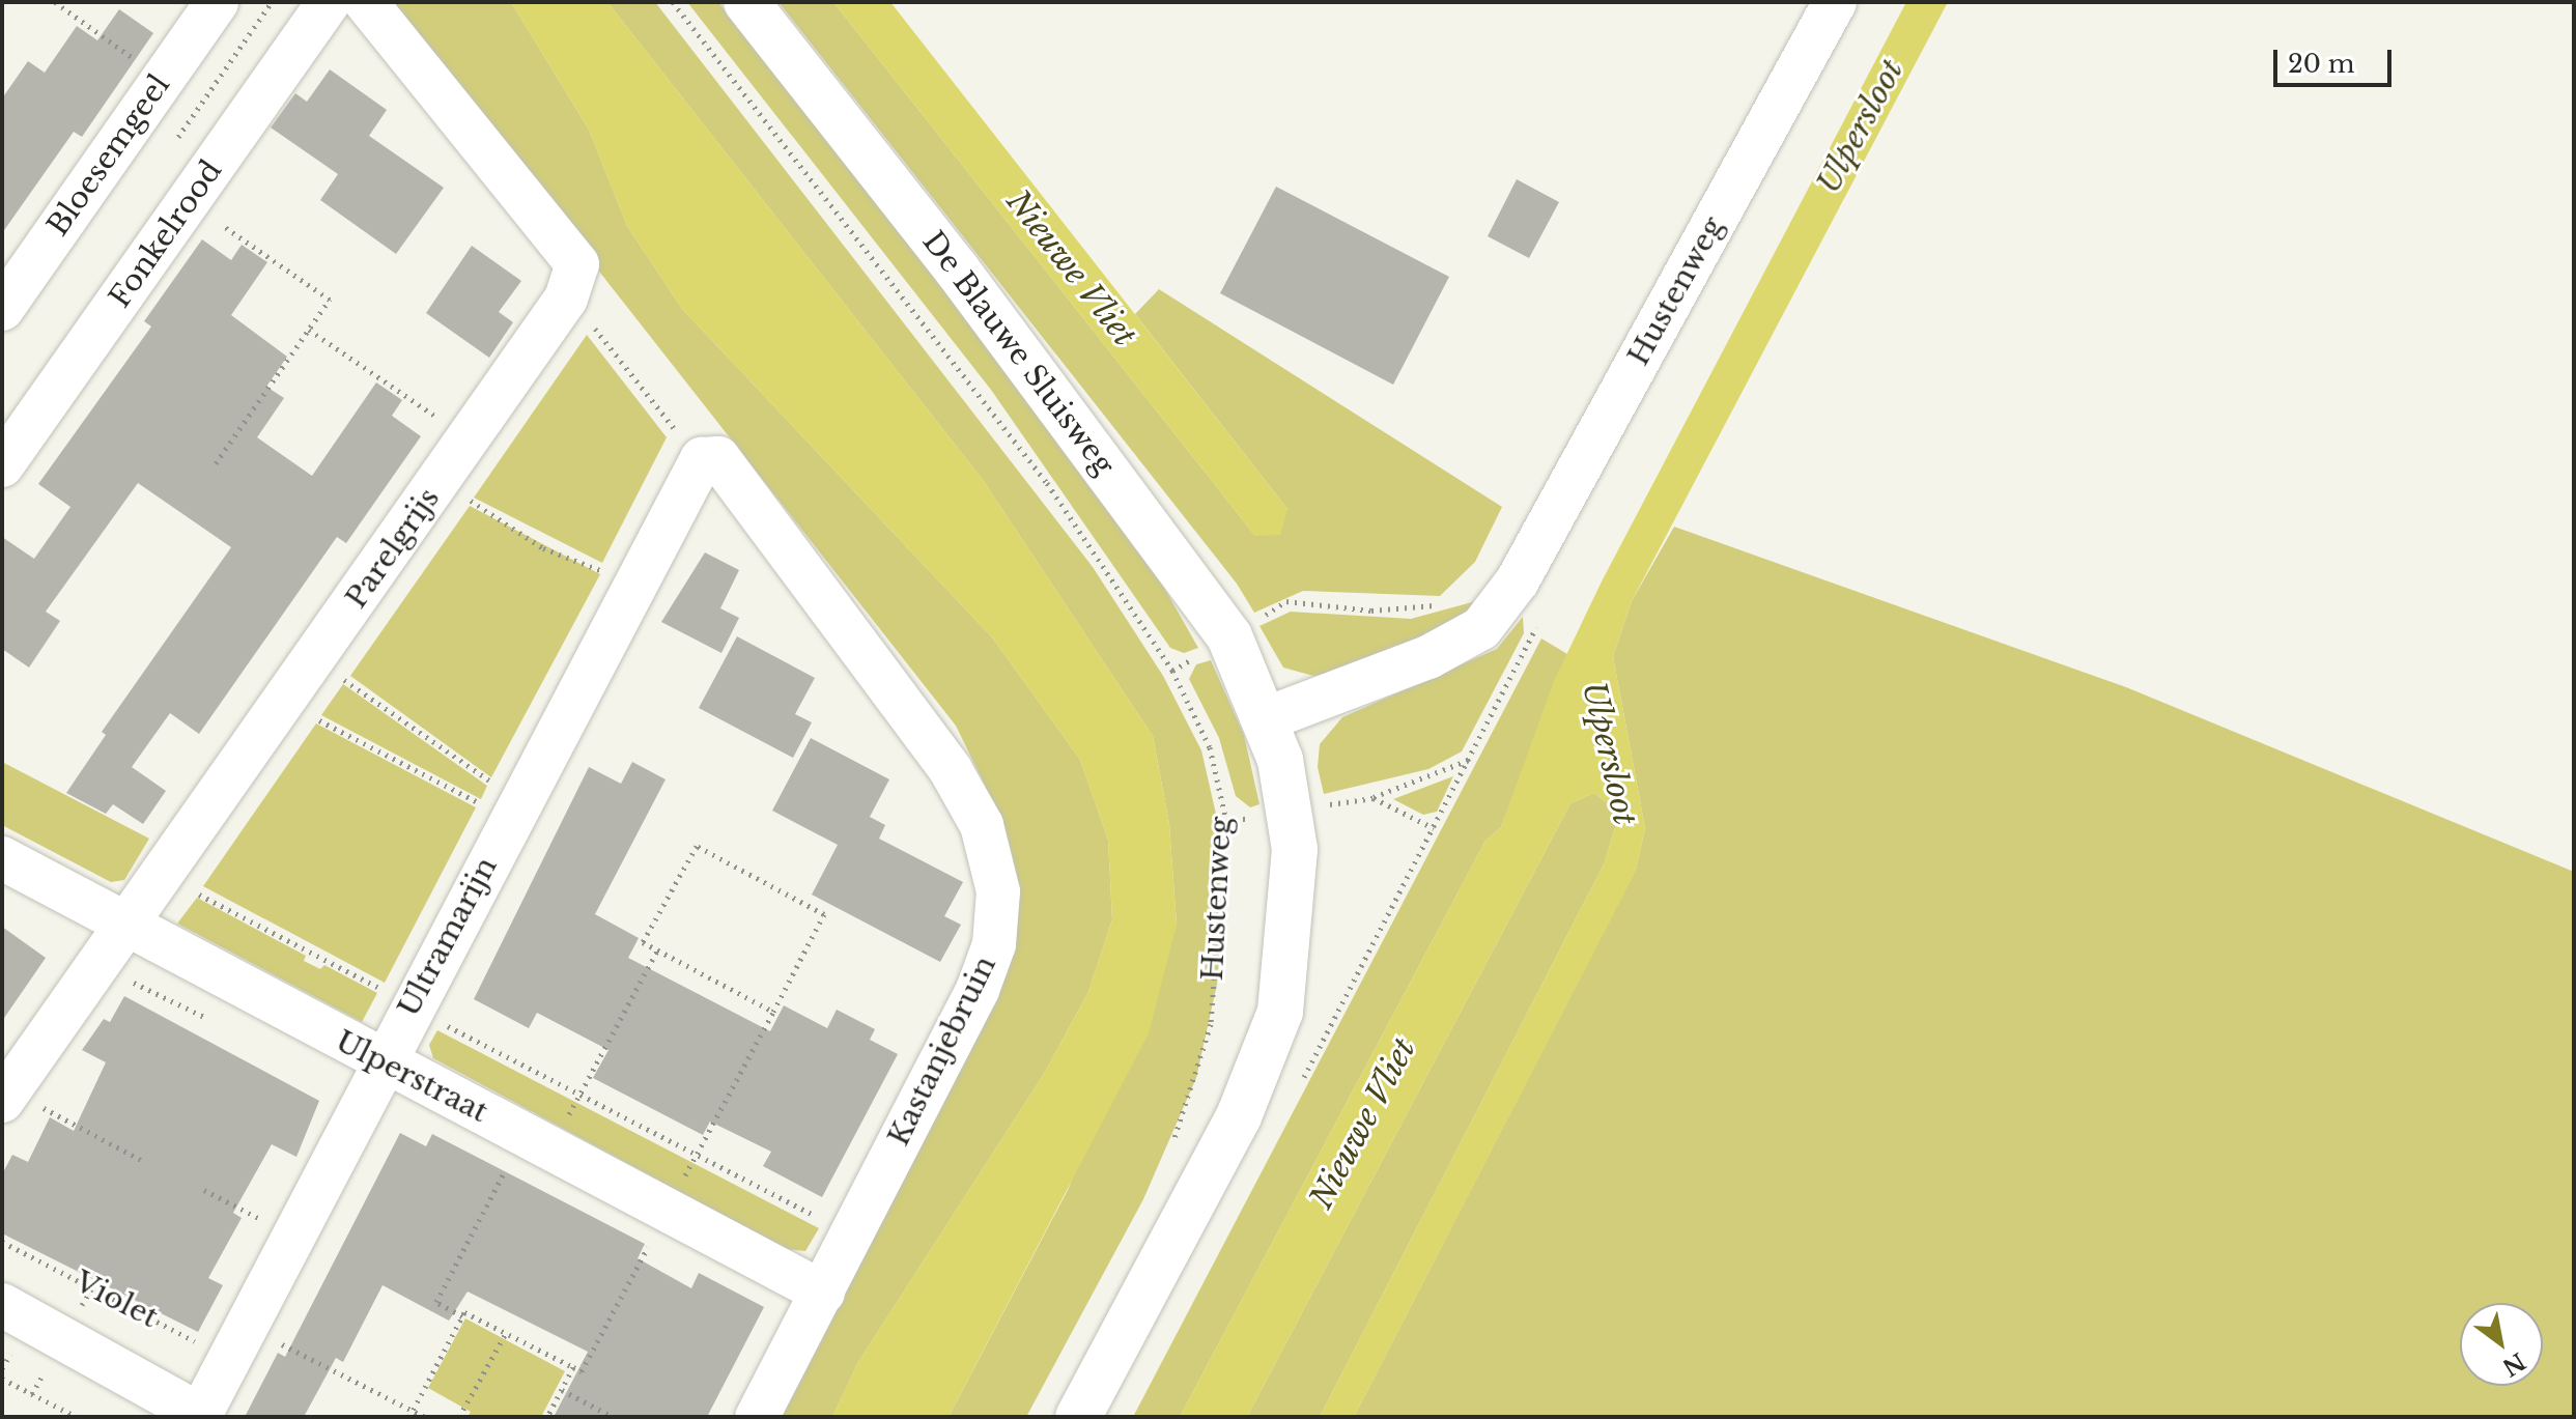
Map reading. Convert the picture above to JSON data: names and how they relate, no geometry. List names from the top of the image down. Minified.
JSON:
{"streets":{"main road":["De Blauwe Sluisweg"],"street":["Bloesemgeel","Fonkelrood","Hustenweg","Parelgrijs","Ultramarijn","Kastanjebruin","Ulperstraat","Violet"]},"crossings":[["Hustenweg","De Blauwe Sluisweg"],["Parelgrijs","Ulperstraat"],["Ultramarijn","Kastanjebruin"],["Ultramarijn","Ulperstraat"],["Ultramarijn","Violet"],["Kastanjebruin","Ulperstraat"]],"water":["Ulpersloot","Nieuwe Vliet"],"scale_bar":"20 m","north":"bottom right"}
